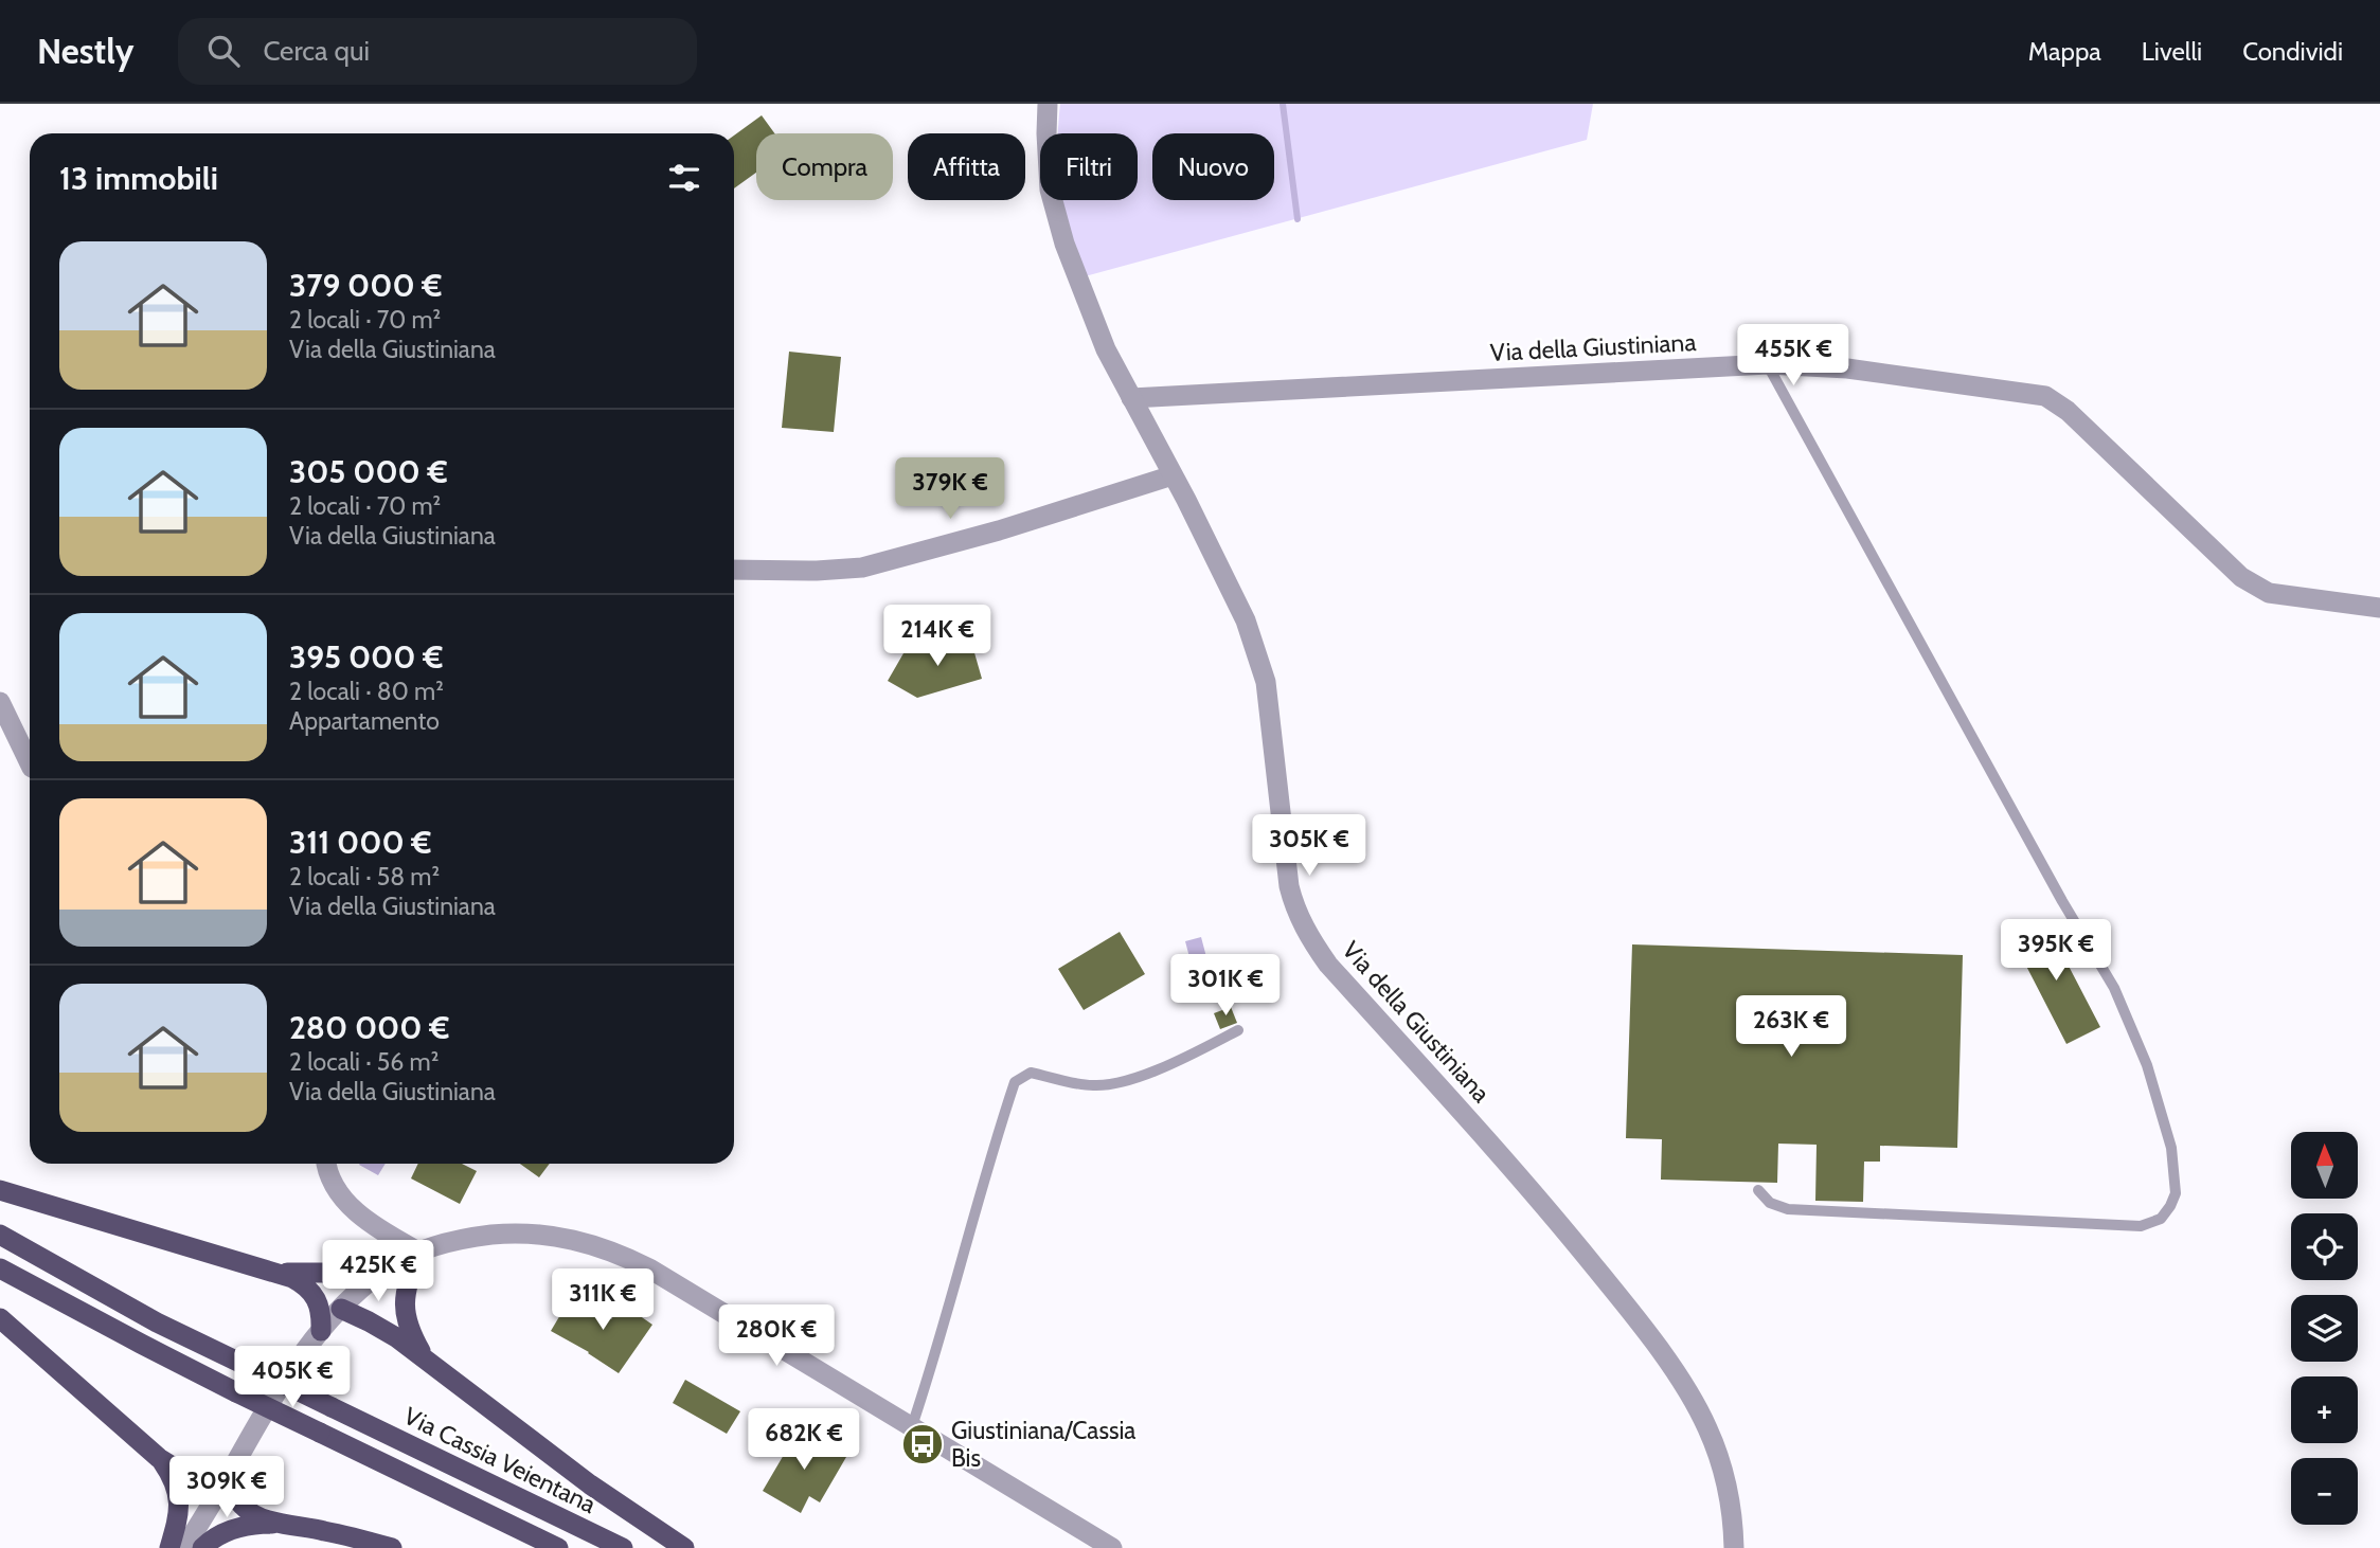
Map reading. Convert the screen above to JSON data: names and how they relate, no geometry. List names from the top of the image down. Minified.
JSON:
{"streets":{"highway":["Via Cassia Veientana"],"street":["Via della Giustiniana"]},"places":{"bus stop":["Giustiniana/Cassia Bis"]},"north":"top","page":{"header":"Nestly","search":"Cerca qui","nav":["Mappa","Livelli","Condividi"],"chip":["Compra","Affitta","Filtri","Nuovo"],"heading":"13 immobili","list":[{"name":"379 000 €","note":"2 locali · 70 m² · Via della Giustiniana"},{"name":"305 000 €","note":"2 locali · 70 m² · Via della Giustiniana"},{"name":"395 000 €","note":"2 locali · 80 m² · Appartamento"},{"name":"311 000 €","note":"2 locali · 58 m² · Via della Giustiniana"},{"name":"280 000 €","note":"2 locali · 56 m² · Via della Giustiniana"}],"price":["455K €","379K €","214K €","305K €","395K €","301K €","263K €","425K €","311K €","280K €","405K €","682K €","309K €"],"map_buttons":["+","−"]}}
